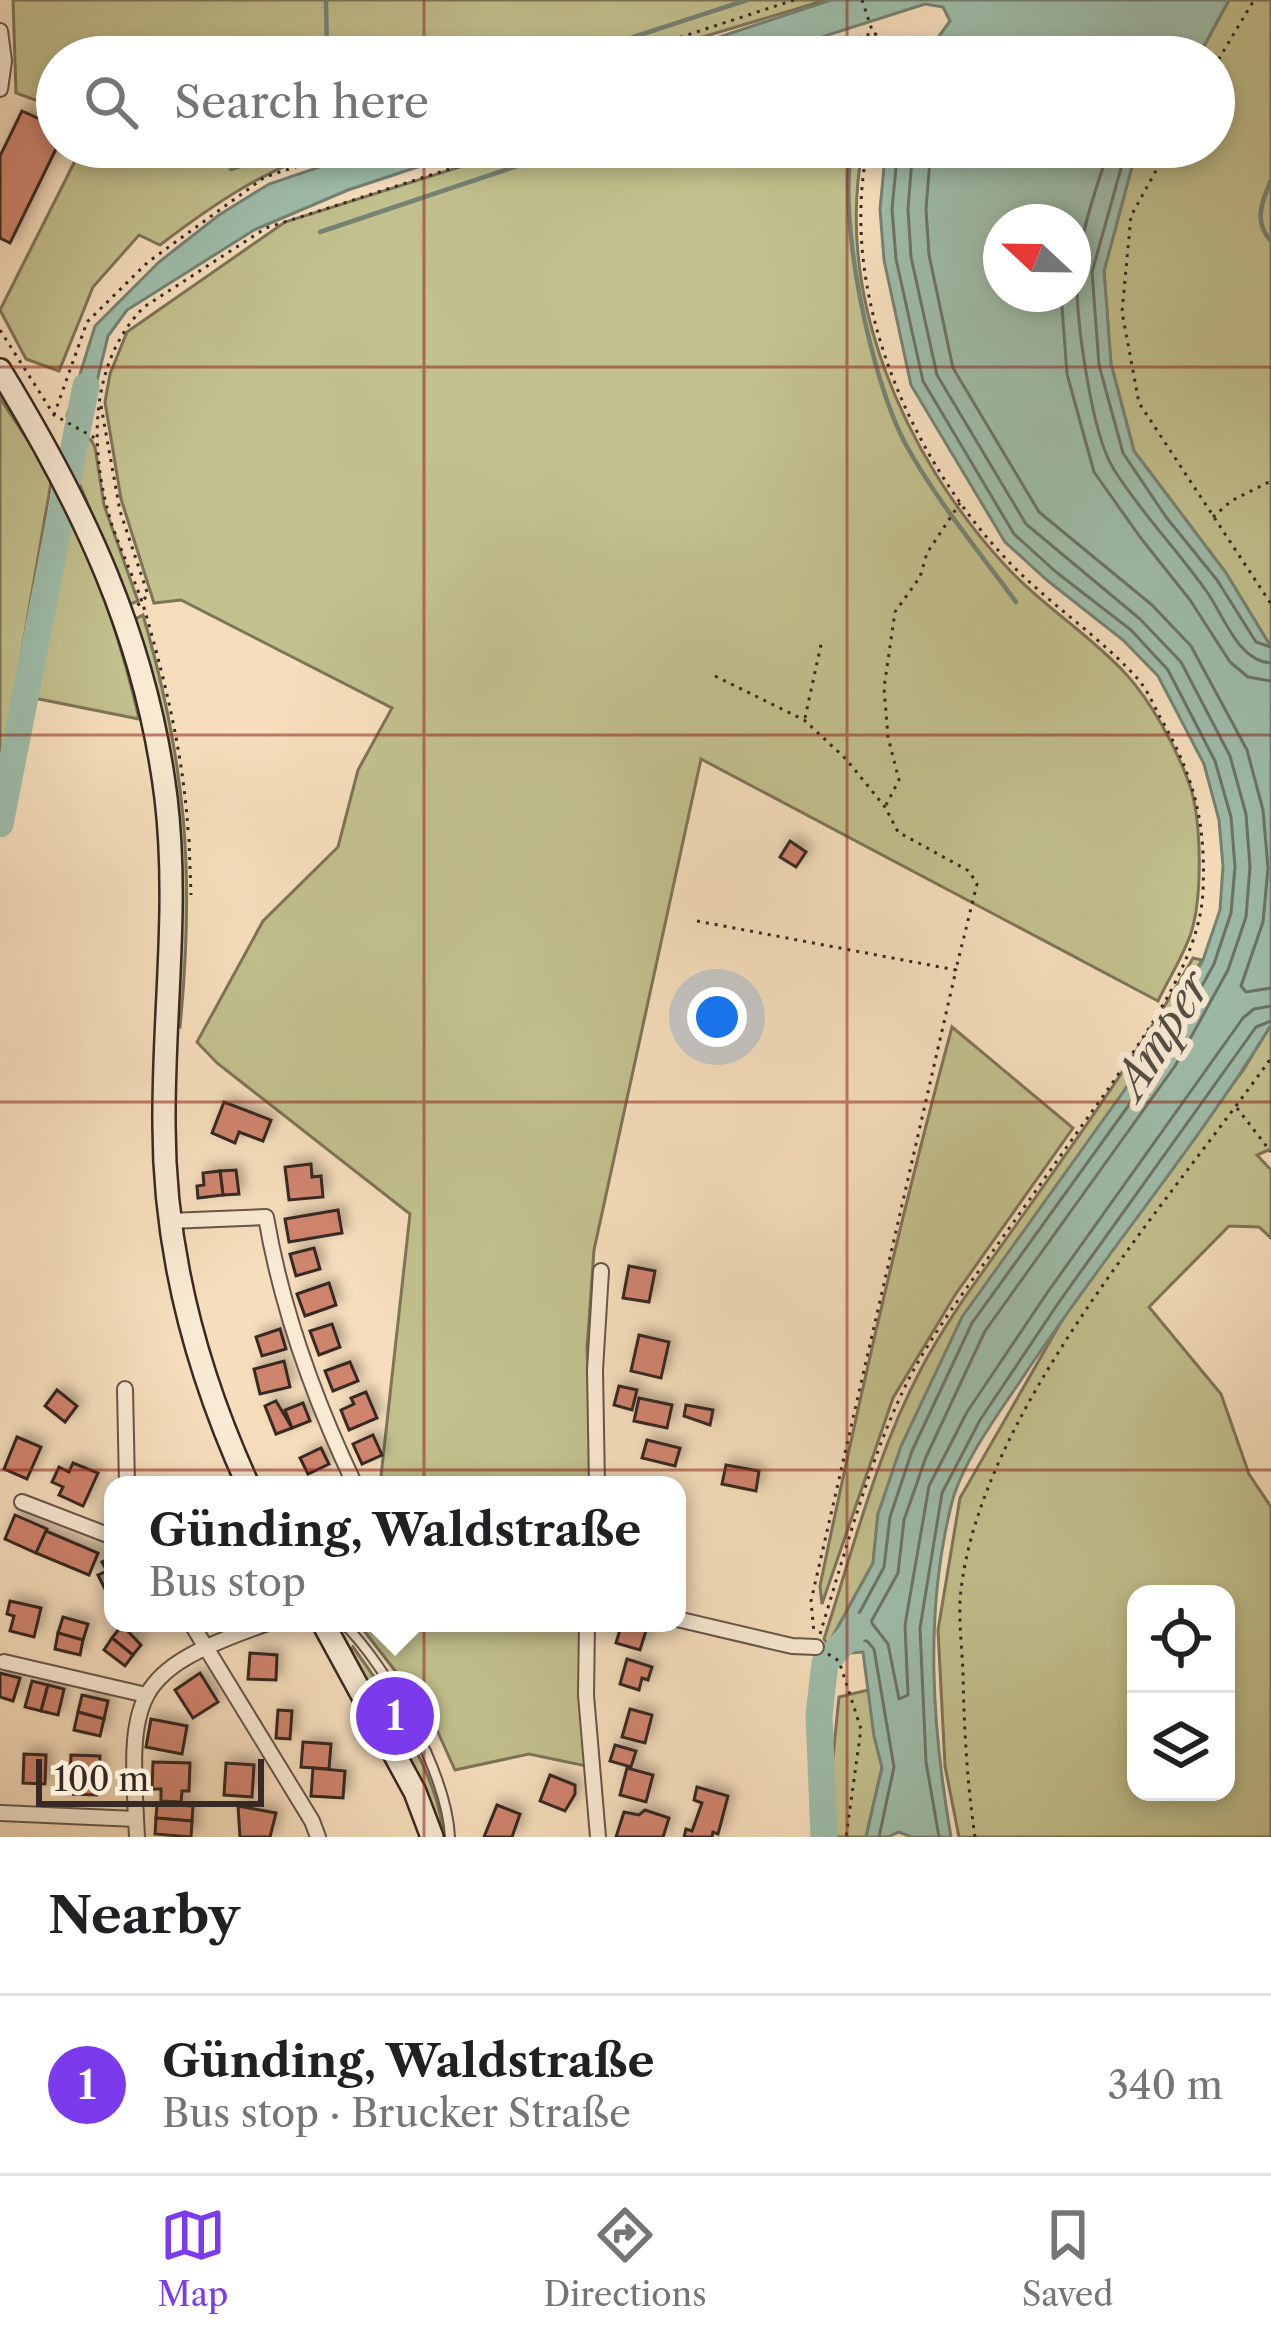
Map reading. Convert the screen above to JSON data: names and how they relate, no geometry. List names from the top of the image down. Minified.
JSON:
{"water":["Amper"],"scale_bar":"100 m","north":"left","page":{"search":"Search here","popup":["Günding, Waldstraße","Bus stop"],"pins":"1","scale":"100 m","heading":"Nearby","list":[{"mark":"1","name":"Günding, Waldstraße","note":"Bus stop · Brucker Straße","value":"340 m"}],"nav":["Map","Directions","Saved"]}}
